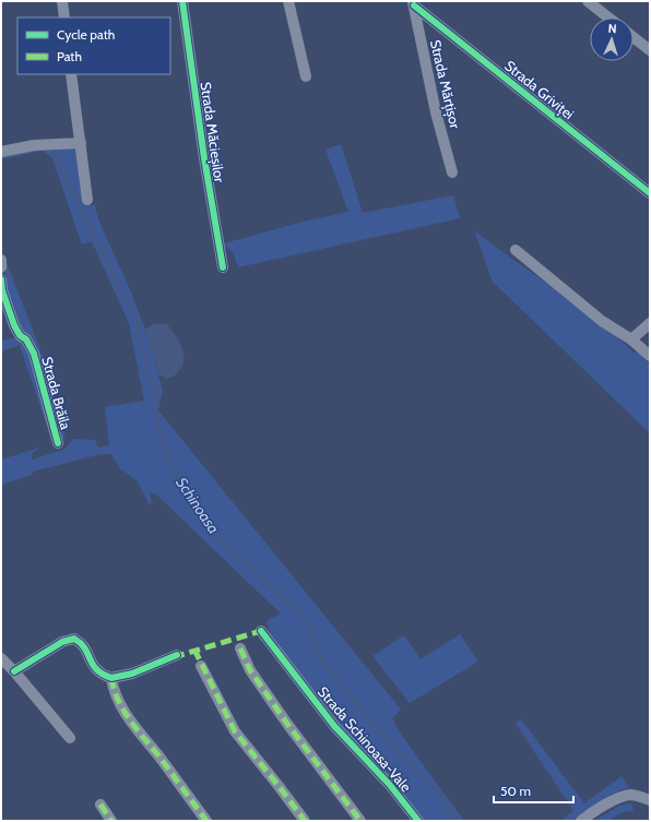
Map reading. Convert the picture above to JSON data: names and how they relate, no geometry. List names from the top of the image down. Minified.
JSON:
{"streets":{"street":["Strada Mărțișor","Strada Griviței","Strada Măcieșilor","Strada Brăila","Strada Schinoasa-Vale"]},"crossings":[["Strada Mărțișor","Strada Griviței"]],"water":["Schinoasa"],"legend":["Cycle path","Path"],"scale_bar":"50 m","north":"top"}
